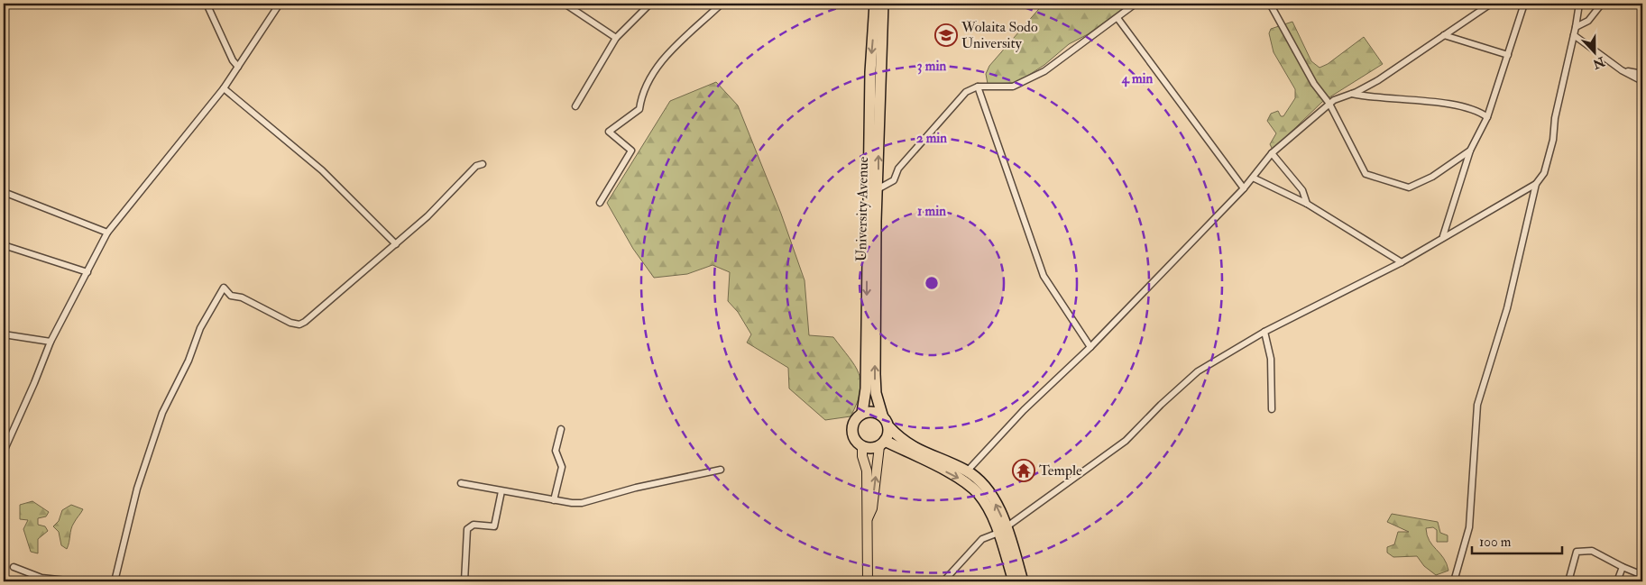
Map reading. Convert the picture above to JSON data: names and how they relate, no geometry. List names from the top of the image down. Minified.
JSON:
{"streets":{"highway":["University Avenue"]},"places":{"school or university":["Wolaita Sodo University"],"temple":["Temple"]},"scale_bar":"100 m","north":"bottom","rings":["3 min","4 min","2 min","1 min"]}
